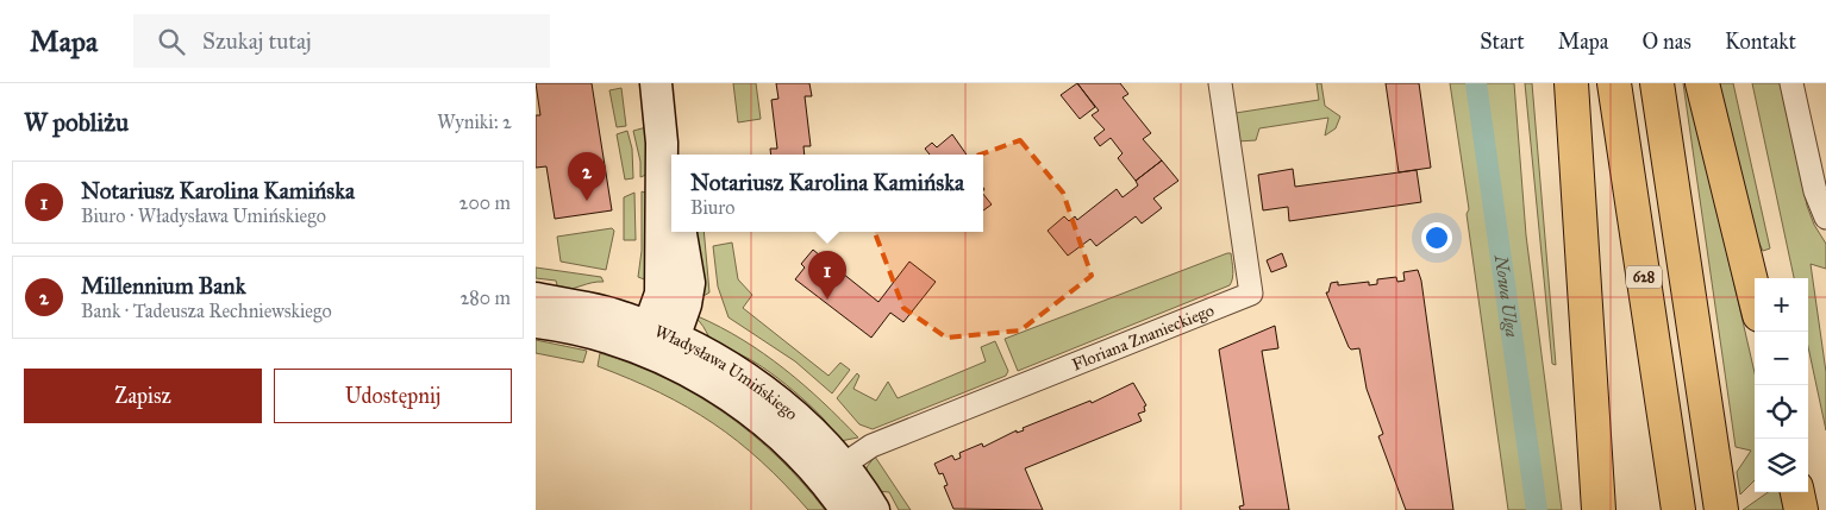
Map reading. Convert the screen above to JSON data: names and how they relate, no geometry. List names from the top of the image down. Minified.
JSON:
{"streets":{"main road":["628"],"street":["Floriana Znanieckiego","Władysława Umińskiego"]},"crossings":[["Floriana Znanieckiego","Władysława Umińskiego"]],"water":["Nowa Ulga"],"page":{"header":"Mapa","search":"Szukaj tutaj","nav":["Start","Mapa","O nas","Kontakt"],"heading":["W pobliżu","Wyniki: 2"],"pins":["2","1"],"popup":["Notariusz Karolina Kamińska","Biuro"],"list":[{"mark":"1","name":"Notariusz Karolina Kamińska","note":"Biuro · Władysława Umińskiego","value":"200 m"},{"mark":"2","name":"Millennium Bank","note":"Bank · Tadeusza Rechniewskiego","value":"280 m"}],"map_buttons":["+","−"],"buttons":["Zapisz","Udostępnij"]}}
